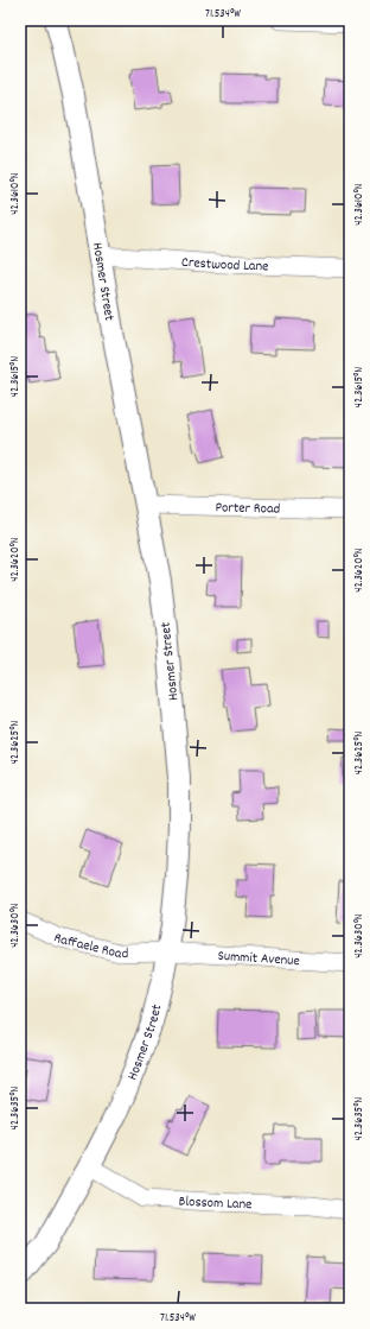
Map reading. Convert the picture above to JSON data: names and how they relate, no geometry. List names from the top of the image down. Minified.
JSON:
{"streets":{"street":["Crestwood Lane","Hosmer Street","Porter Road","Raffaele Road","Summit Avenue","Blossom Lane"]},"crossings":[["Crestwood Lane","Hosmer Street"],["Hosmer Street","Porter Road"],["Hosmer Street","Raffaele Road"],["Hosmer Street","Summit Avenue"],["Hosmer Street","Blossom Lane"],["Raffaele Road","Summit Avenue"]],"coordinates":["71.534°W","42.3610°N","42.3615°N","42.3620°N","42.3625°N","42.3630°N","42.3635°N"]}
